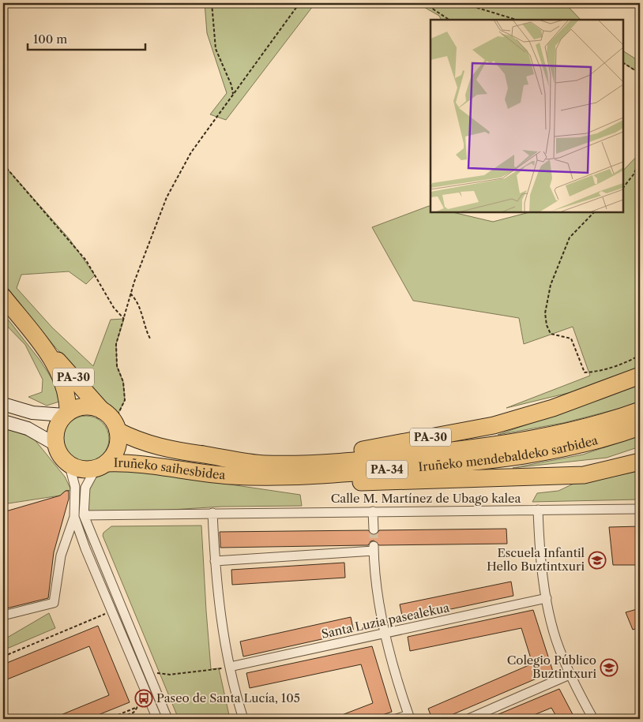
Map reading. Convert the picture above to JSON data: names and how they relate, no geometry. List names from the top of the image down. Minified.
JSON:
{"streets":{"highway":["PA-30","Iruñeko mendebaldeko sarbidea","Iruñeko saihesbidea","PA-34"],"street":["Calle M. Martínez de Ubago kalea","Santa Luzia pasealekua"]},"crossings":[["PA-30","Iruñeko mendebaldeko sarbidea"],["PA-30","Iruñeko saihesbidea"],["Iruñeko mendebaldeko sarbidea","Iruñeko saihesbidea"]],"places":{"school or university":["Escuela Infantil Hello Buztintxuri","Colegio Público Buztintxuri"],"bus stop":["Paseo de Santa Lucía, 105"]},"scale_bar":"100 m"}
